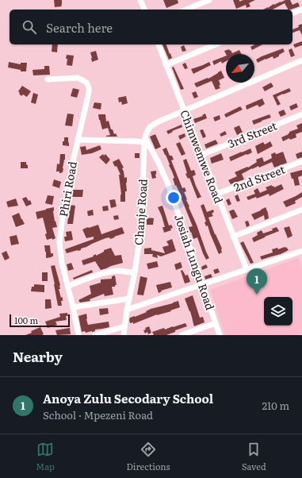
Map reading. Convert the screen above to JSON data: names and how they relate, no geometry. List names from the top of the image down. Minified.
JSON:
{"streets":{"street":["3rd Street","Chimwemwe Road","2nd Street","Phiri Road","Chanje Road","Josiah Lungu Road"]},"crossings":[["3rd Street","Chimwemwe Road"],["Chimwemwe Road","2nd Street"],["Chimwemwe Road","Chanje Road"],["Chanje Road","Josiah Lungu Road"]],"scale_bar":"100 m","north":"bottom left","page":{"search":"Search here","pins":"1","scale":"100 m","heading":"Nearby","list":[{"mark":"1","name":"Anoya Zulu Secodary School","note":"School · Mpezeni Road","value":"210 m"}],"nav":["Map","Directions","Saved"]}}
